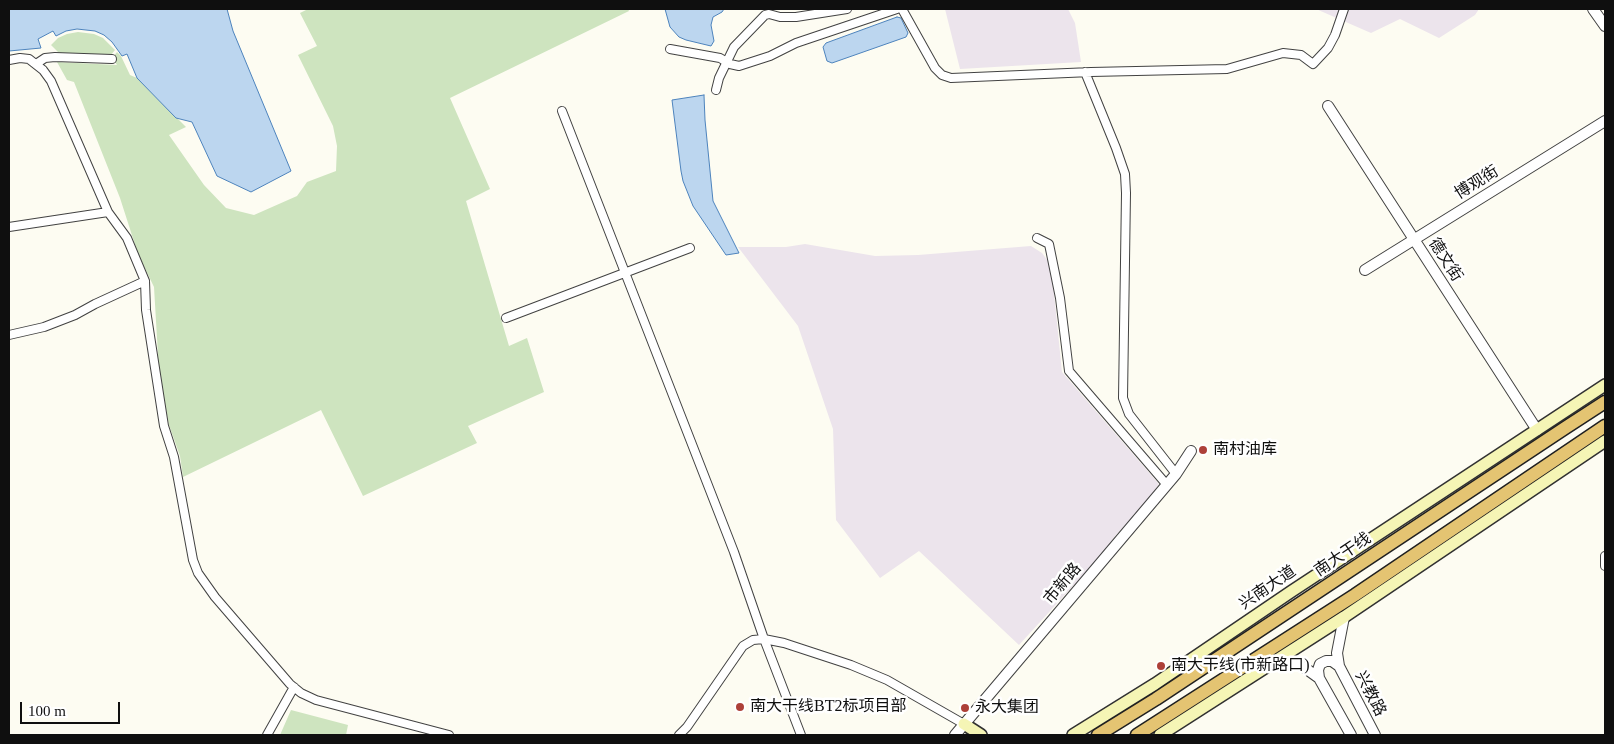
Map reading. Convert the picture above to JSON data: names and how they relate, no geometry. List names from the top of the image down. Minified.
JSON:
{"streets":{"highway":["南大干线"],"main road":["兴南大道"],"street":["博观街","德文街","市新路","兴教路"]},"crossings":[["博观街","德文街"],["德文街","兴南大道"]],"places":["南村油库","南大干线(市新路口)","南大干线BT2标项目部","永大集团"],"scale_bar":"100 m"}
